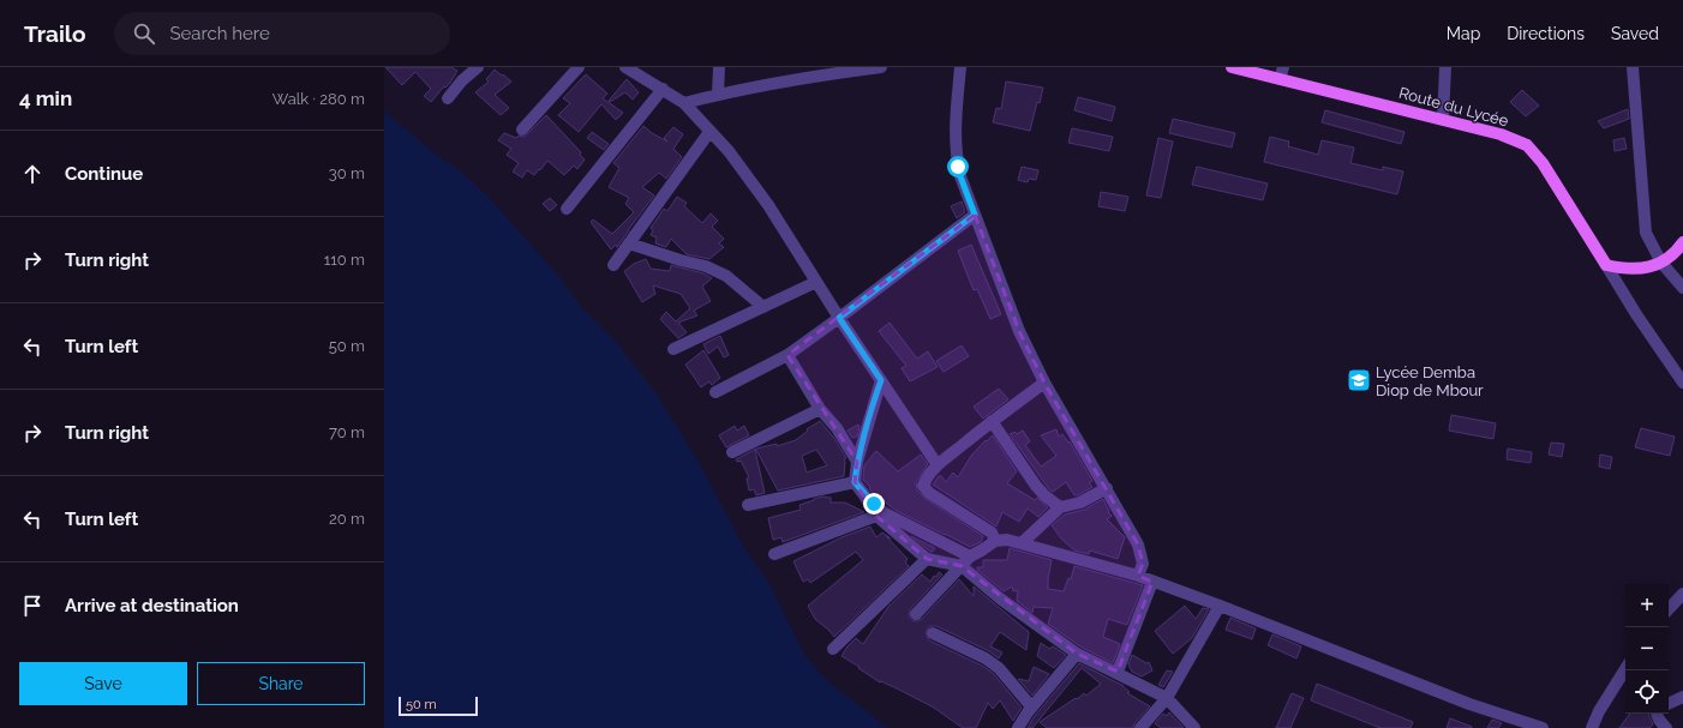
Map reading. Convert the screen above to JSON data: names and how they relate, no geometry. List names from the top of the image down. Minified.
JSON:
{"streets":{"main road":["Route du Lycée"]},"places":{"school or university":["Lycée Demba Diop de Mbour"]},"scale_bar":"50 m","page":{"header":"Trailo","search":"Search here","nav":["Map","Directions","Saved"],"heading":["4 min","Walk · 280 m"],"list":[["Continue","30 m"],["Turn right","110 m"],["Turn left","50 m"],["Turn right","70 m"],["Turn left","20 m"],"Arrive at destination"],"map_buttons":["+","−"],"buttons":["Save","Share"],"scale":"50 m"}}
